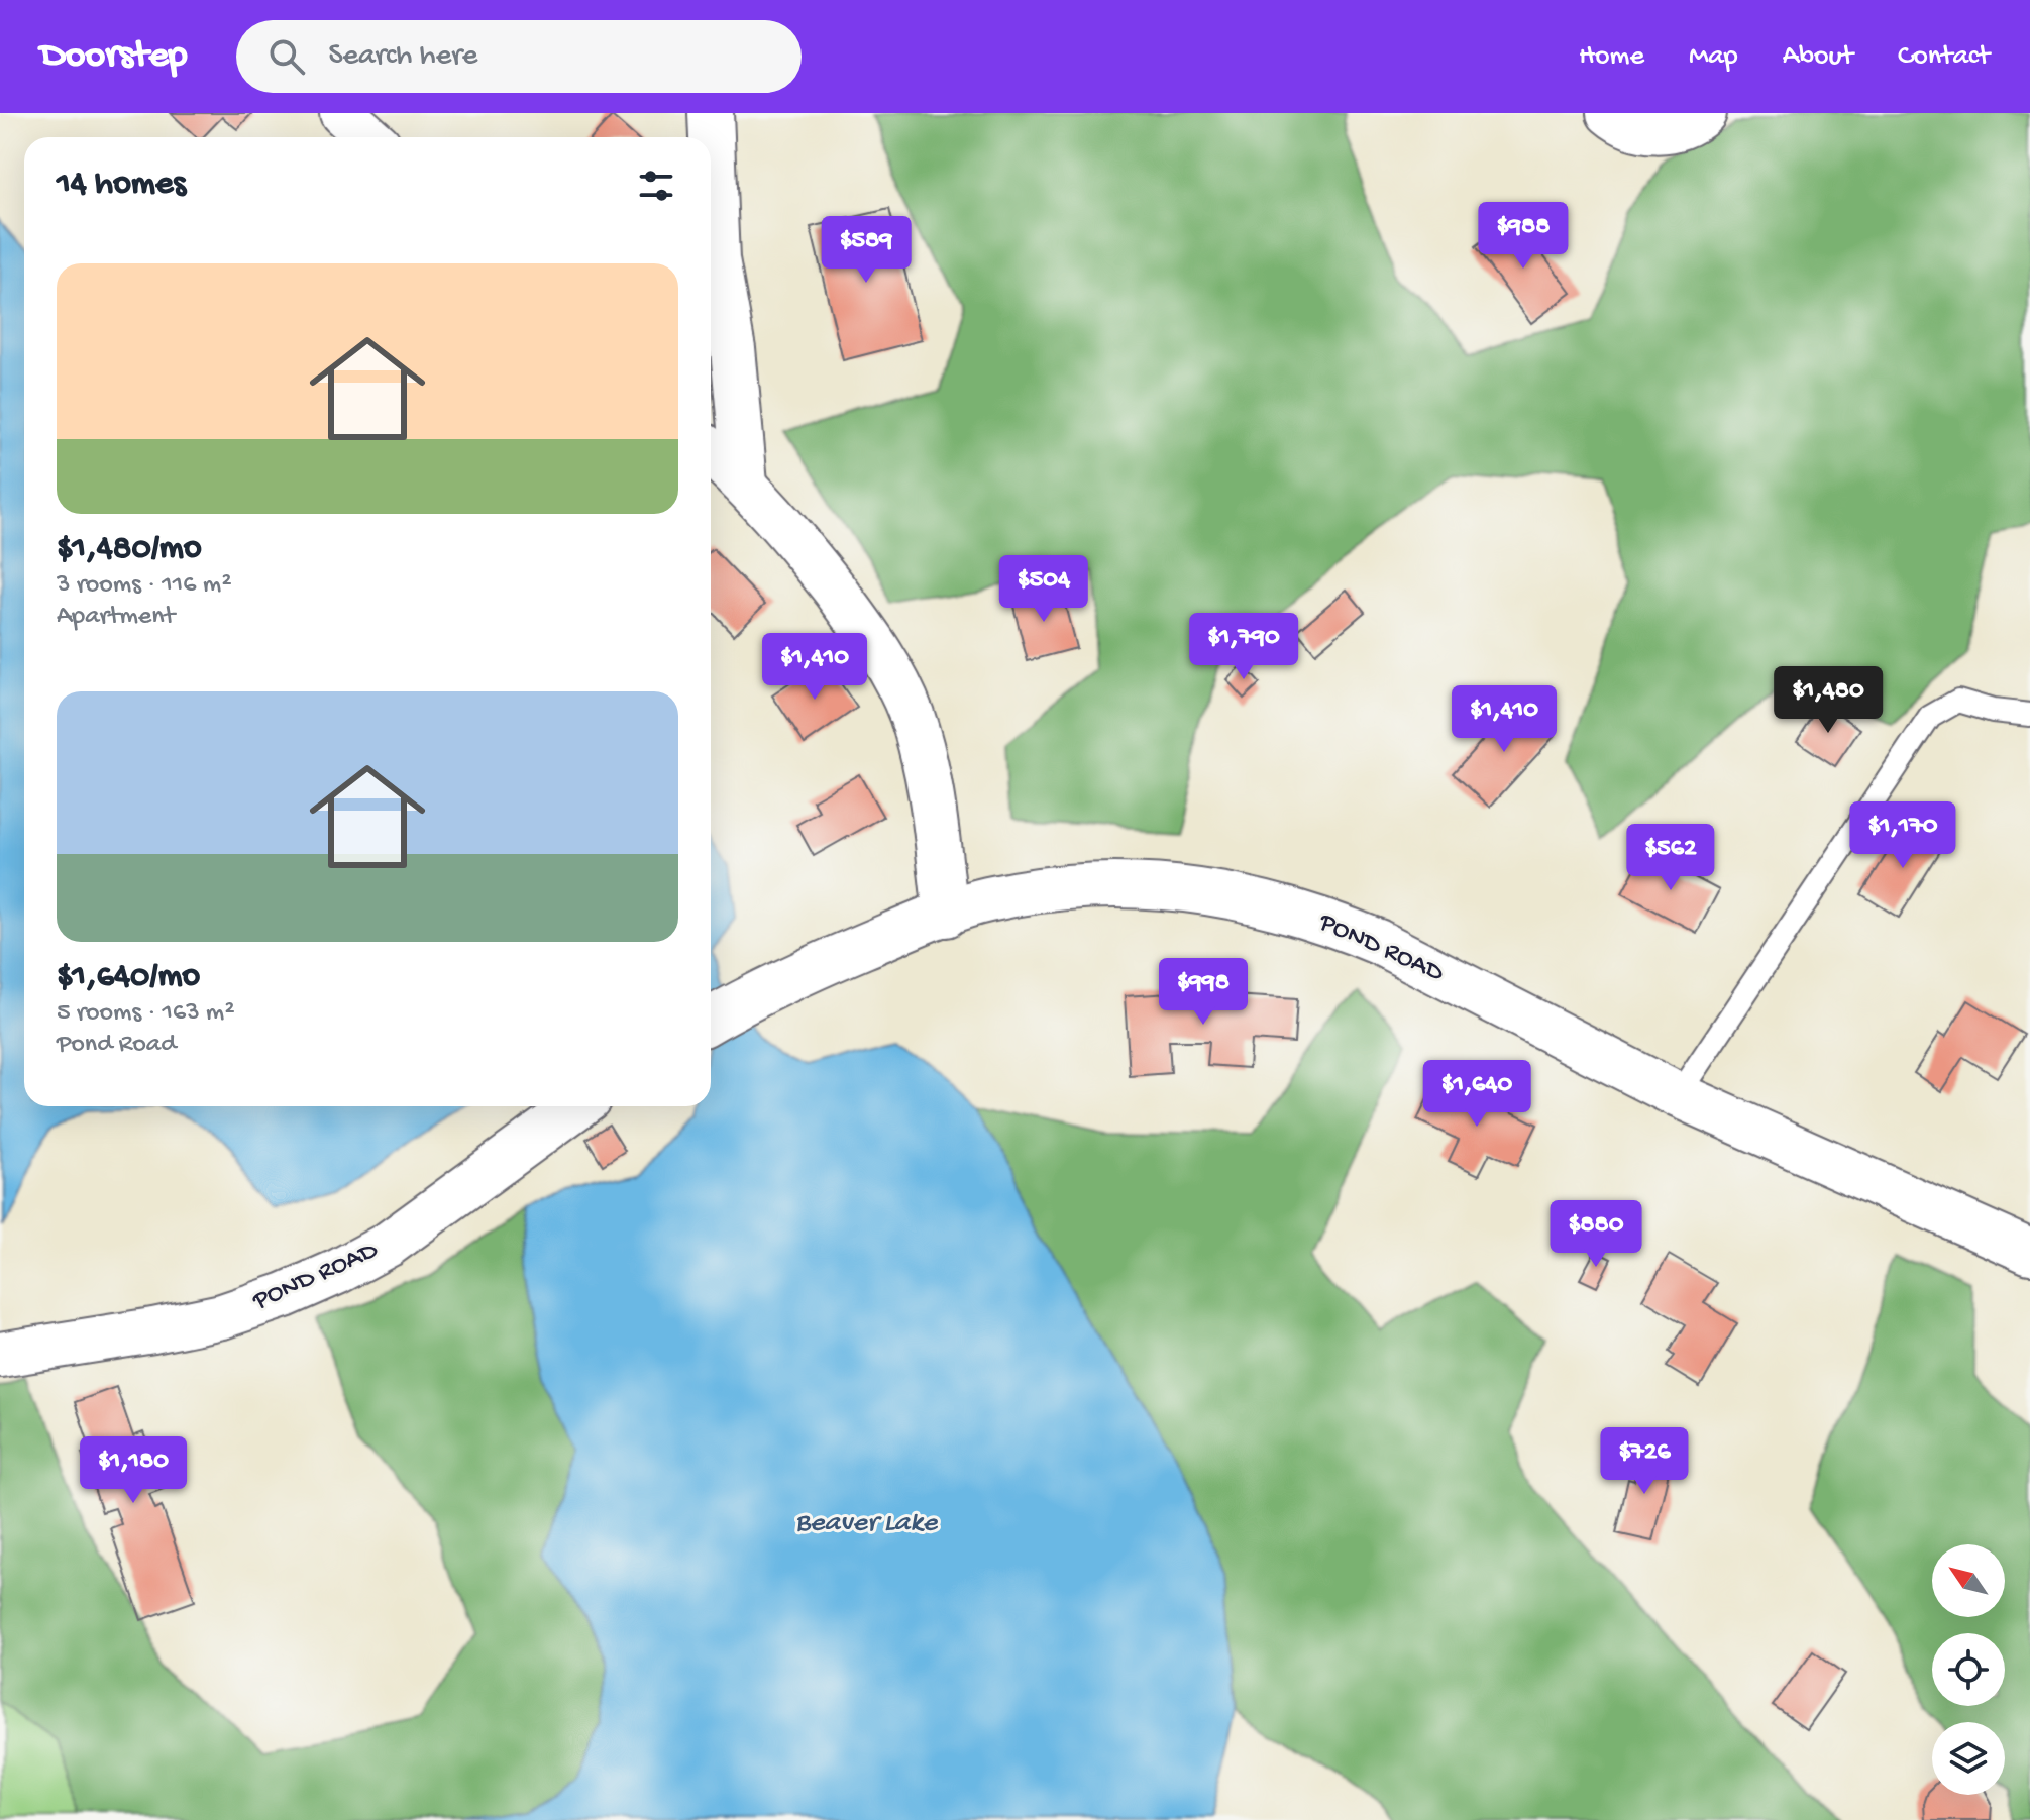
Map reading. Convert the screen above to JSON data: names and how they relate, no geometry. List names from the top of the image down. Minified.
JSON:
{"streets":{"street":["POND ROAD"]},"water":["Beaver Lake"],"north":"top left","page":{"header":"Doorstep","search":"Search here","nav":["Home","Map","About","Contact"],"heading":"14 homes","price":["$988","$589","$504","$1,790","$1,410","$1,480","$1,410","$1,170","$562","$998","$1,640","$880","$726","$1,180"],"list":[{"name":"$1,480/mo","note":"3 rooms · 116 m² · Apartment"},{"name":"$1,640/mo","note":"5 rooms · 163 m² · Pond Road"}]}}
